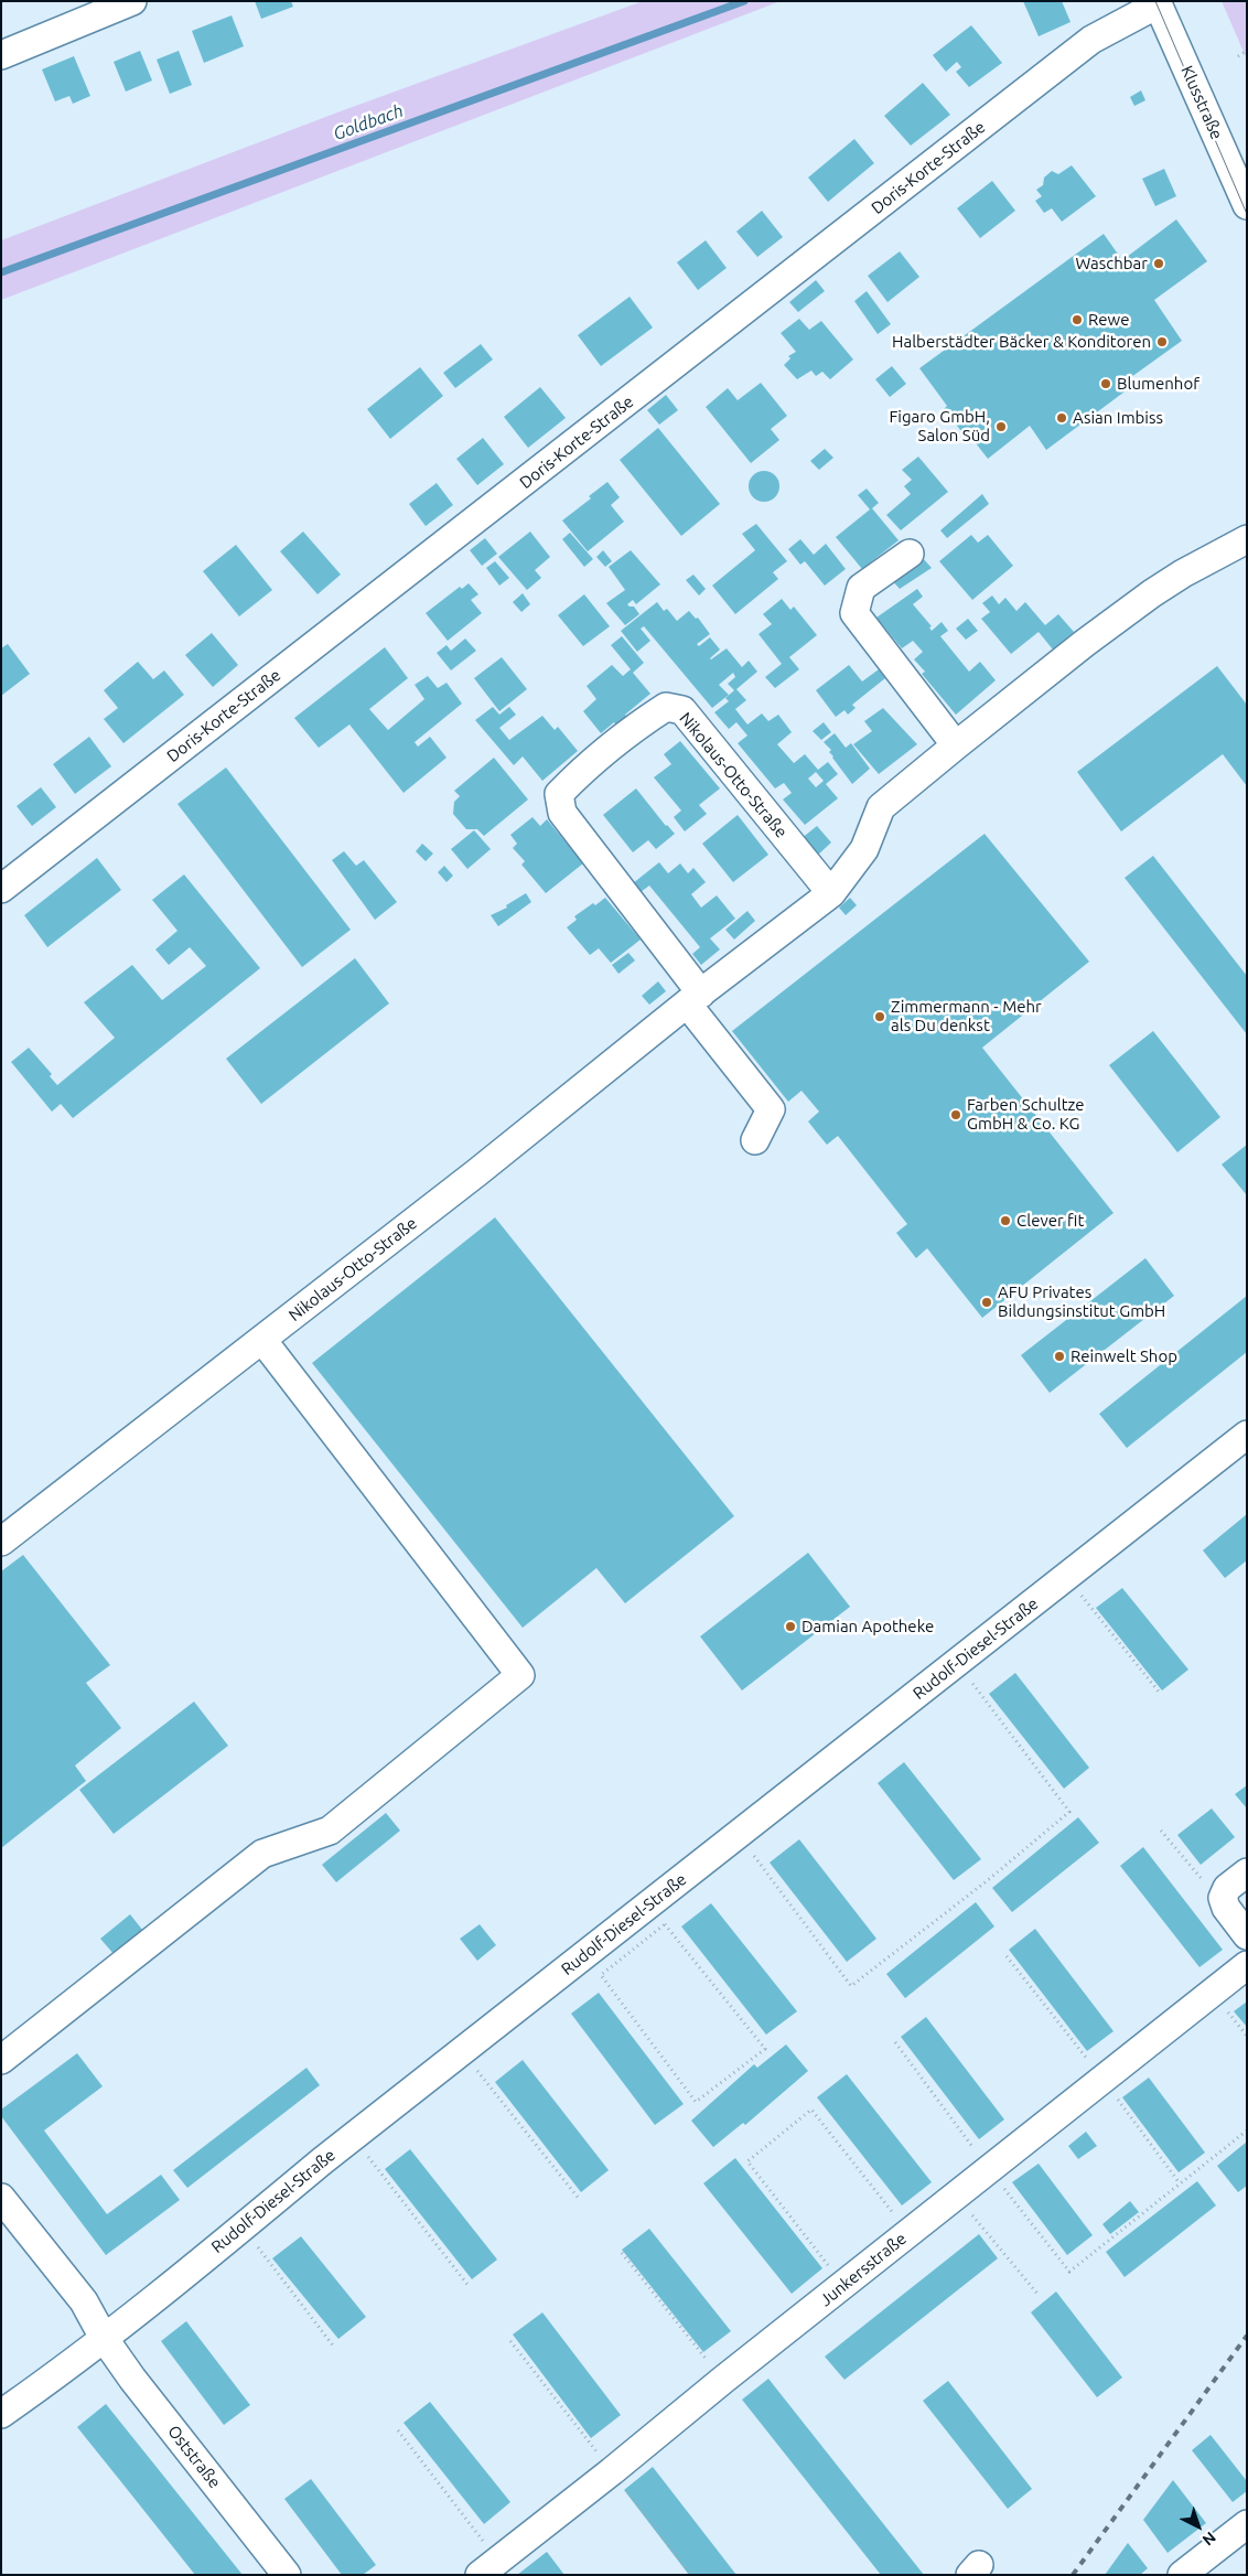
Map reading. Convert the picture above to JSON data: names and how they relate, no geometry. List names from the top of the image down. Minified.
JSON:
{"streets":{"street":["Klusstraße","Doris-Korte-Straße","Nikolaus-Otto-Straße","Rudolf-Diesel-Straße","Junkersstraße","Oststraße"]},"crossings":[["Klusstraße","Doris-Korte-Straße"],["Rudolf-Diesel-Straße","Oststraße"]],"water":["Goldbach"],"places":["Waschbar","Rewe","Halberstädter Bäcker & Konditoren","Blumenhof","Asian Imbiss","Figaro GmbH, Salon Süd","Zimmermann - Mehr als Du denkst","Farben Schultze GmbH & Co. KG","Clever fit","AFU Privates Bildungsinstitut GmbH","Reinwelt Shop","Damian Apotheke"],"north":"bottom right"}
